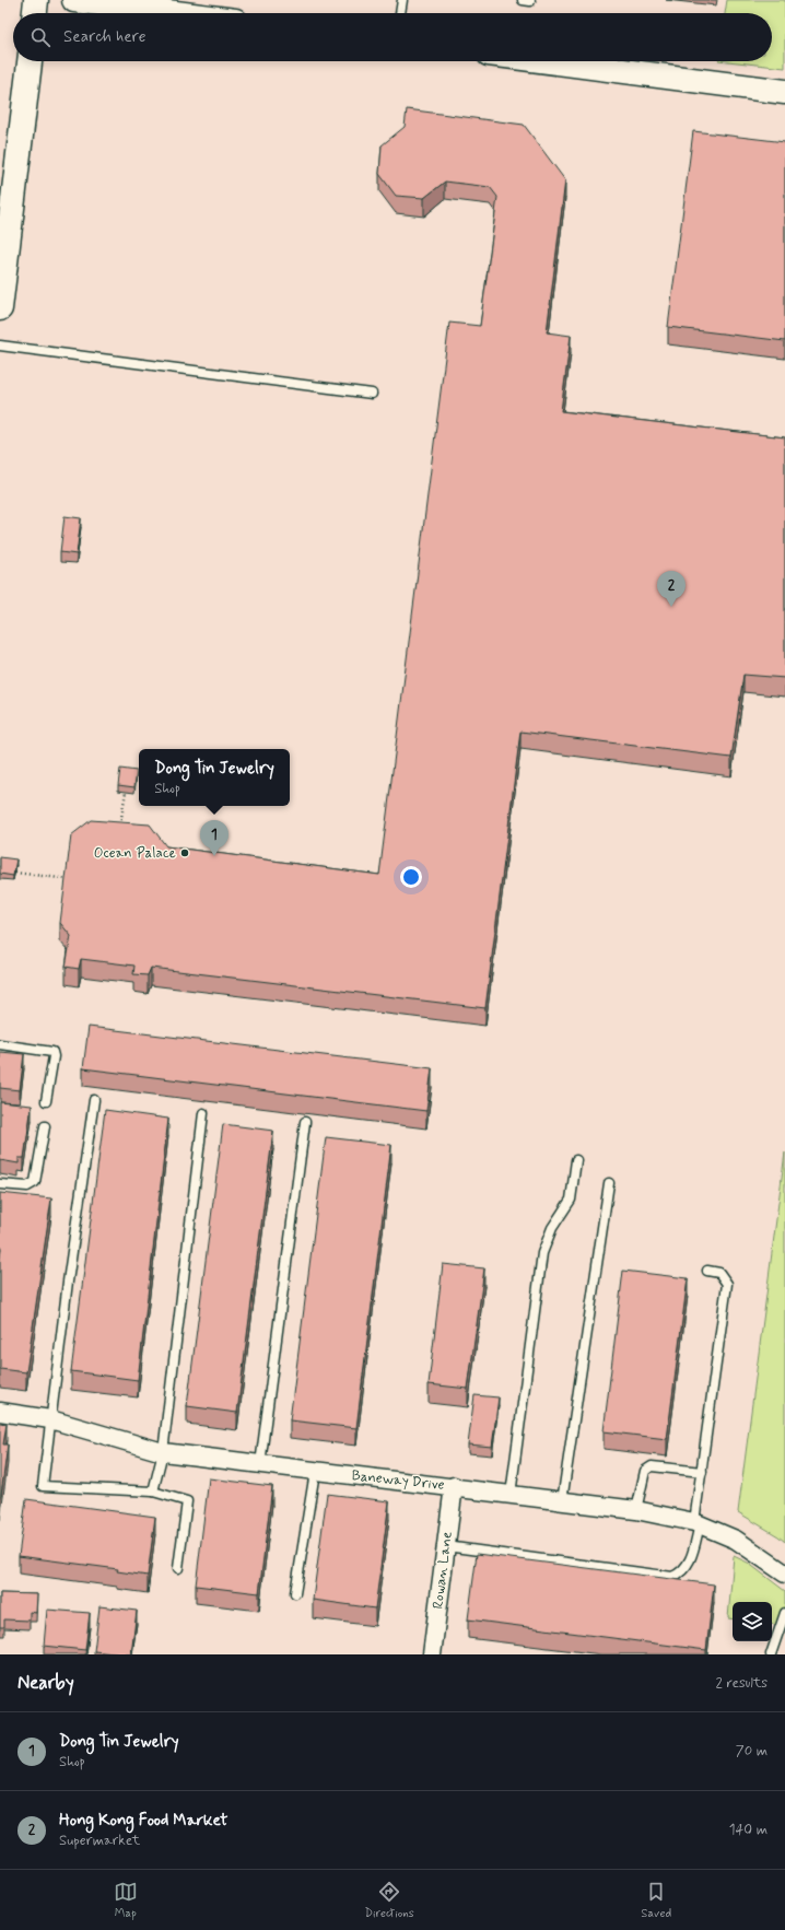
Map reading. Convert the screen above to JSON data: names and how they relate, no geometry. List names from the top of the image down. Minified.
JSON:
{"streets":{"street":["Baneway Drive","Rowan Lane"]},"crossings":[["Baneway Drive","Rowan Lane"]],"places":["Ocean Palace"],"page":{"search":"Search here","pins":["2","1"],"popup":["Dong Tin Jewelry","Shop"],"heading":["Nearby","2 results"],"list":[{"mark":"1","name":"Dong Tin Jewelry","note":"Shop","value":"70 m"},{"mark":"2","name":"Hong Kong Food Market","note":"Supermarket","value":"140 m"}],"nav":["Map","Directions","Saved"]}}
